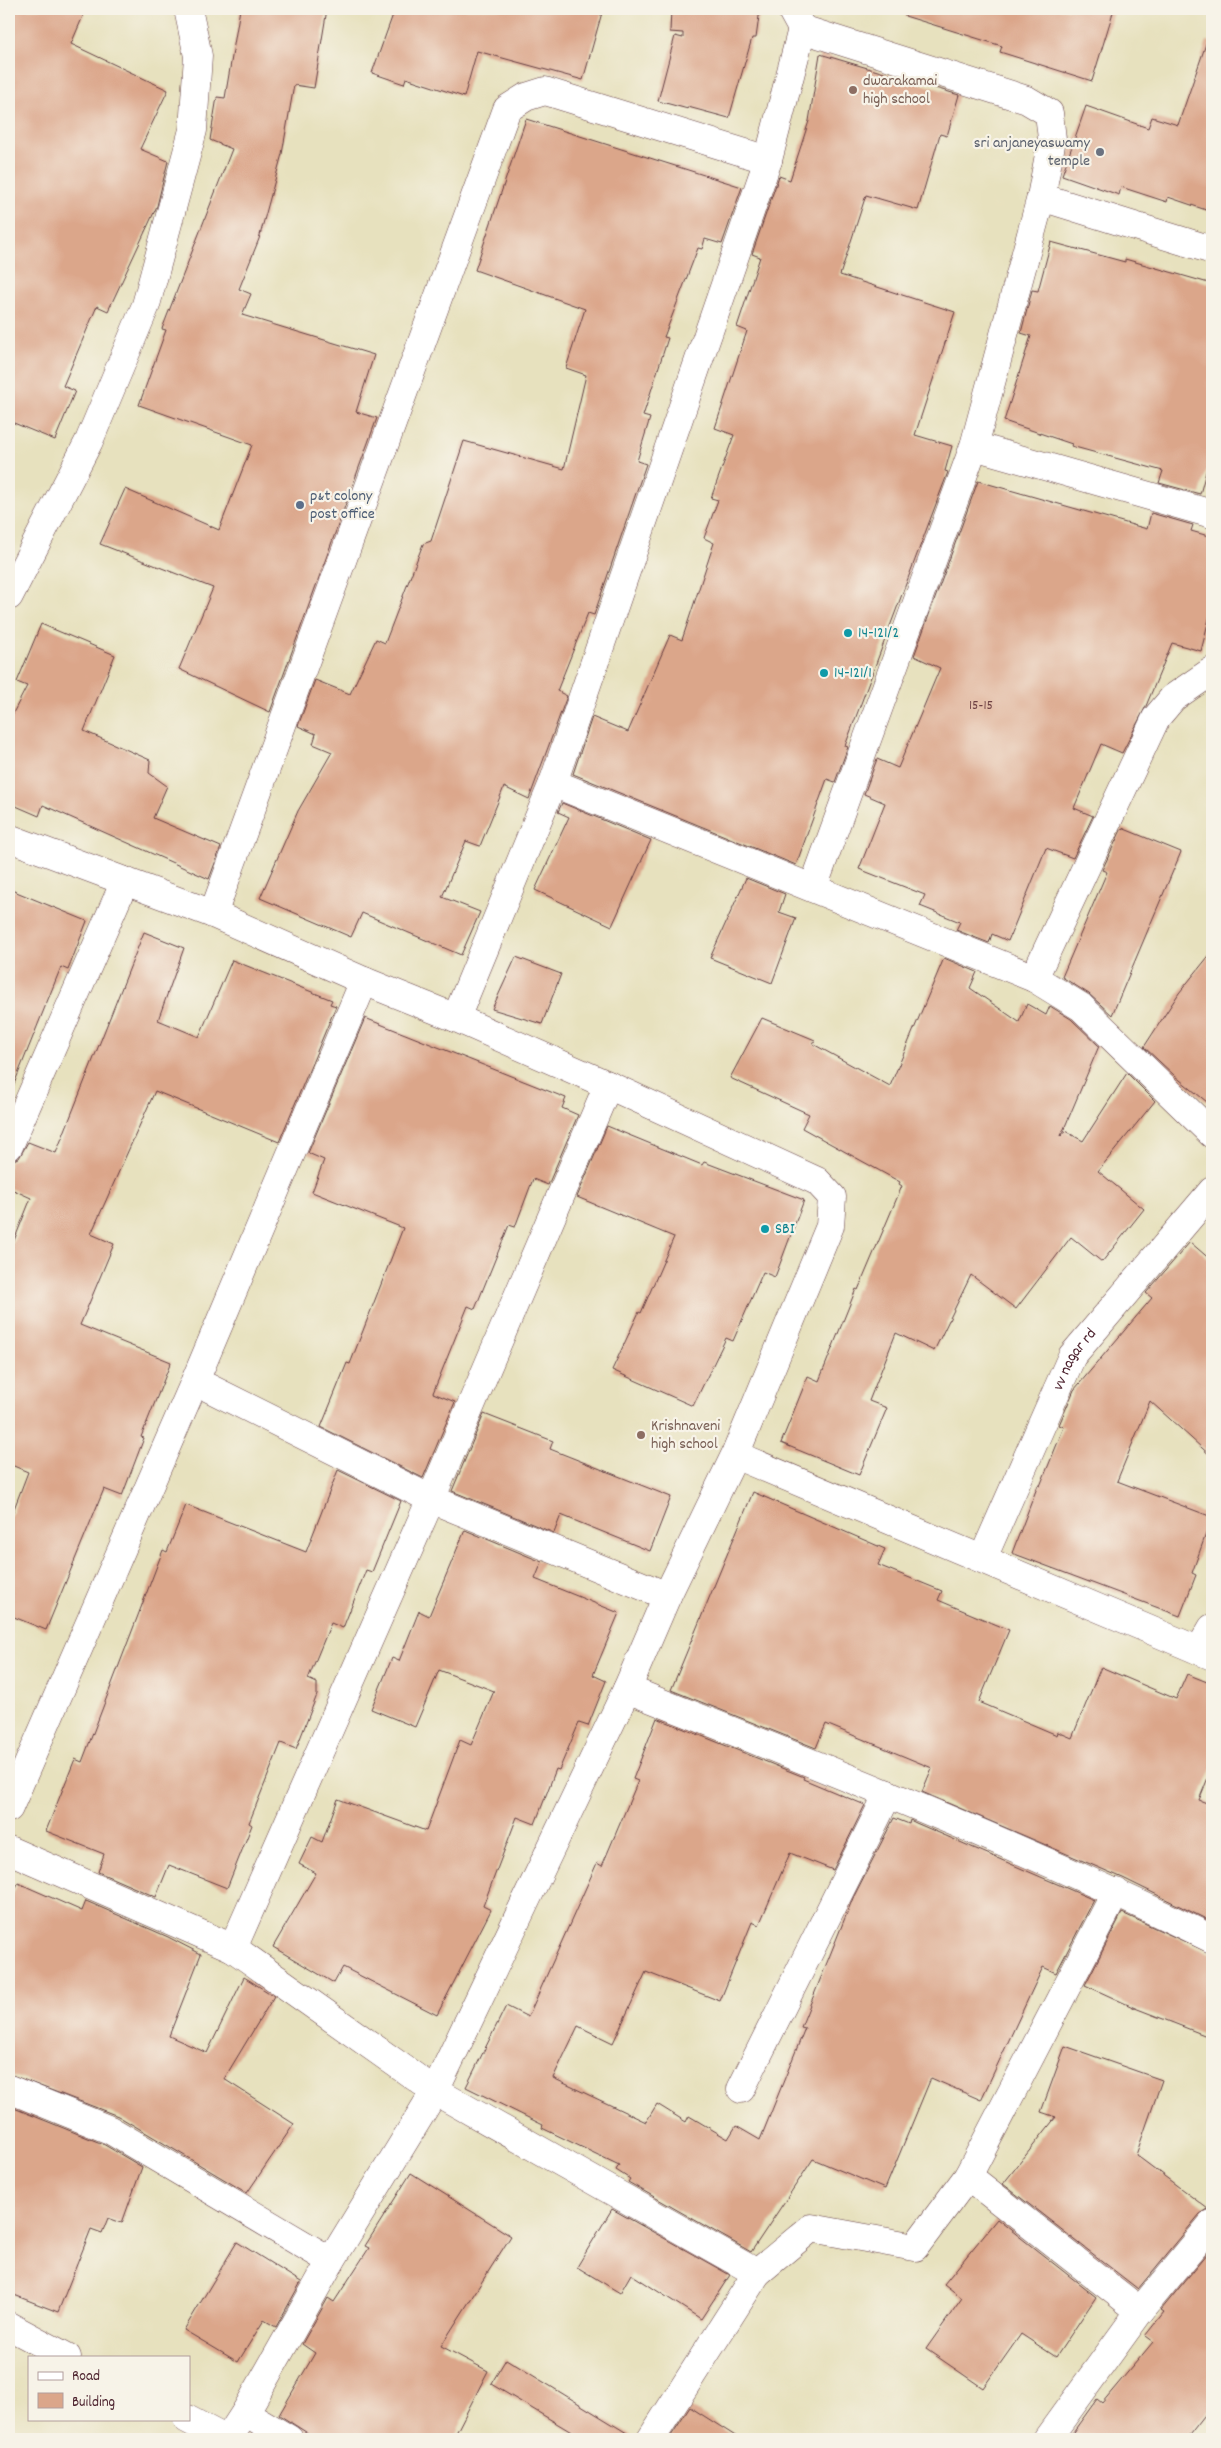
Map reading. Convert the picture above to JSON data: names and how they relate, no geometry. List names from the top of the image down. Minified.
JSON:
{"streets":{"street":["vv nagar rd"]},"places":["dwarakamai high school","sri anjaneyaswamy temple","p&t colony post office","14-121/2","14-121/1","SBI","Krishnaveni high school"],"house_numbers":["15-15"],"legend":["Road","Building"]}
